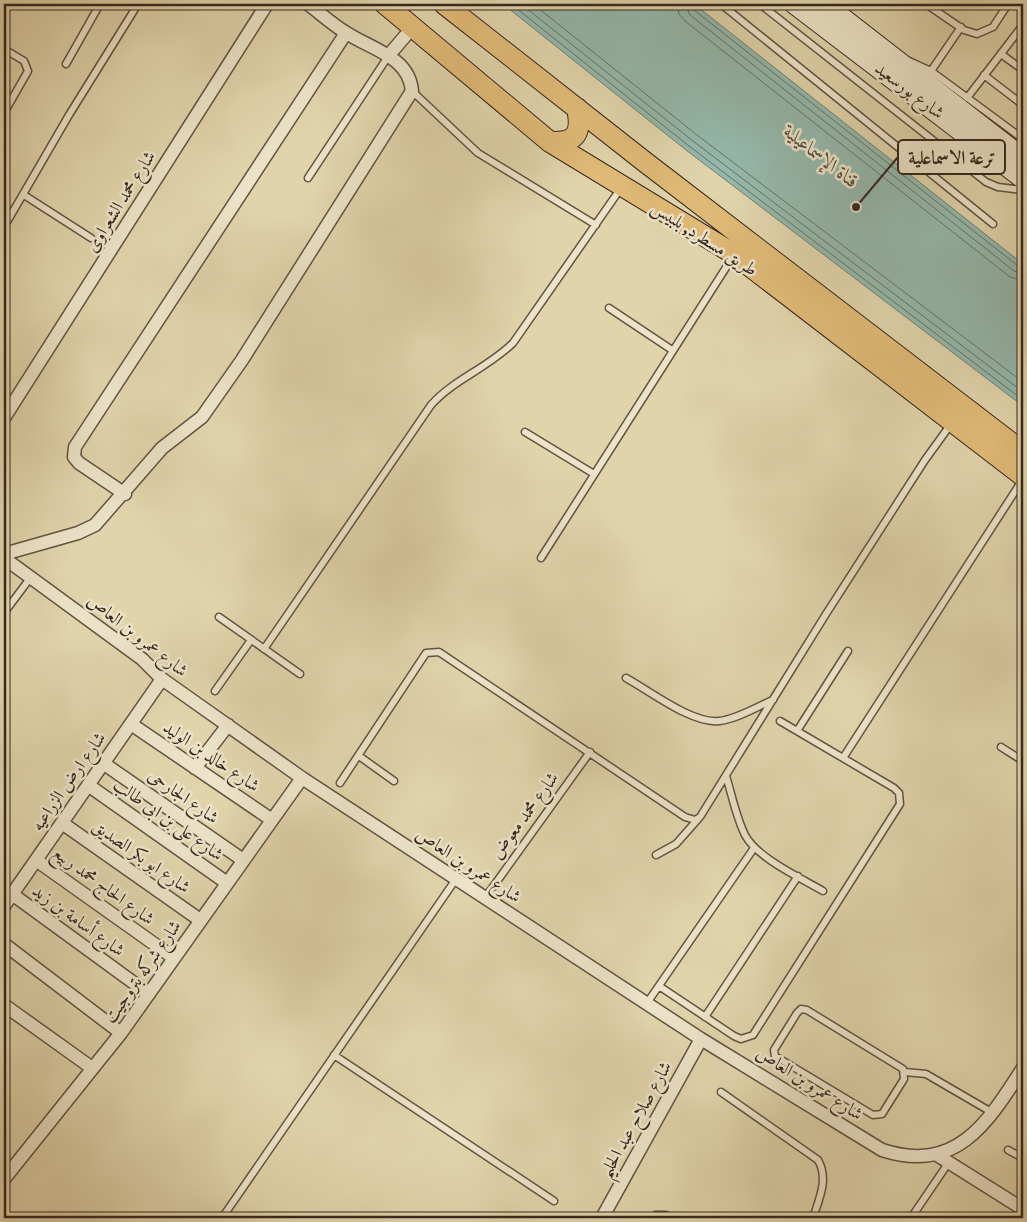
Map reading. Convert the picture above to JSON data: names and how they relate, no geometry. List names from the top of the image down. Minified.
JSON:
{"streets":{"main road":["شارع بورسعيد","طريق مسطرد, بلبيس"],"street":["شارع محمد الشعراوى","شارع عمرو بن العاص","شارع خالد بن الوليد","شارع ارض الزراعيه","شارع الجارحى","شارع على بن ابى طالب","شارع ابو بكر الصديق","شارع الحاج محمد ربيع","شارع أسامة بن زيد","شارع شركه بتروجيت","شارع صلاح عبد الحليم"],"lane":["شارع محمد معوض"]},"crossings":[["شارع عمرو بن العاص","شارع ارض الزراعيه"],["شارع عمرو بن العاص","شارع محمد معوض"],["شارع عمرو بن العاص","شارع شركه بتروجيت"],["شارع عمرو بن العاص","شارع صلاح عبد الحليم"],["شارع خالد بن الوليد","شارع ارض الزراعيه"],["شارع خالد بن الوليد","شارع شركه بتروجيت"],["شارع ارض الزراعيه","شارع الجارحى"],["شارع ارض الزراعيه","شارع على بن ابى طالب"],["شارع ارض الزراعيه","شارع ابو بكر الصديق"],["شارع ارض الزراعيه","شارع الحاج محمد ربيع"],["شارع ارض الزراعيه","شارع أسامة بن زيد"],["شارع الجارحى","شارع شركه بتروجيت"],["شارع على بن ابى طالب","شارع شركه بتروجيت"],["شارع ابو بكر الصديق","شارع شركه بتروجيت"],["شارع الحاج محمد ربيع","شارع شركه بتروجيت"],["شارع أسامة بن زيد","شارع شركه بتروجيت"]],"water":["قناة الإسماعيلية"],"places":["ترعة الاسماعلية"]}
